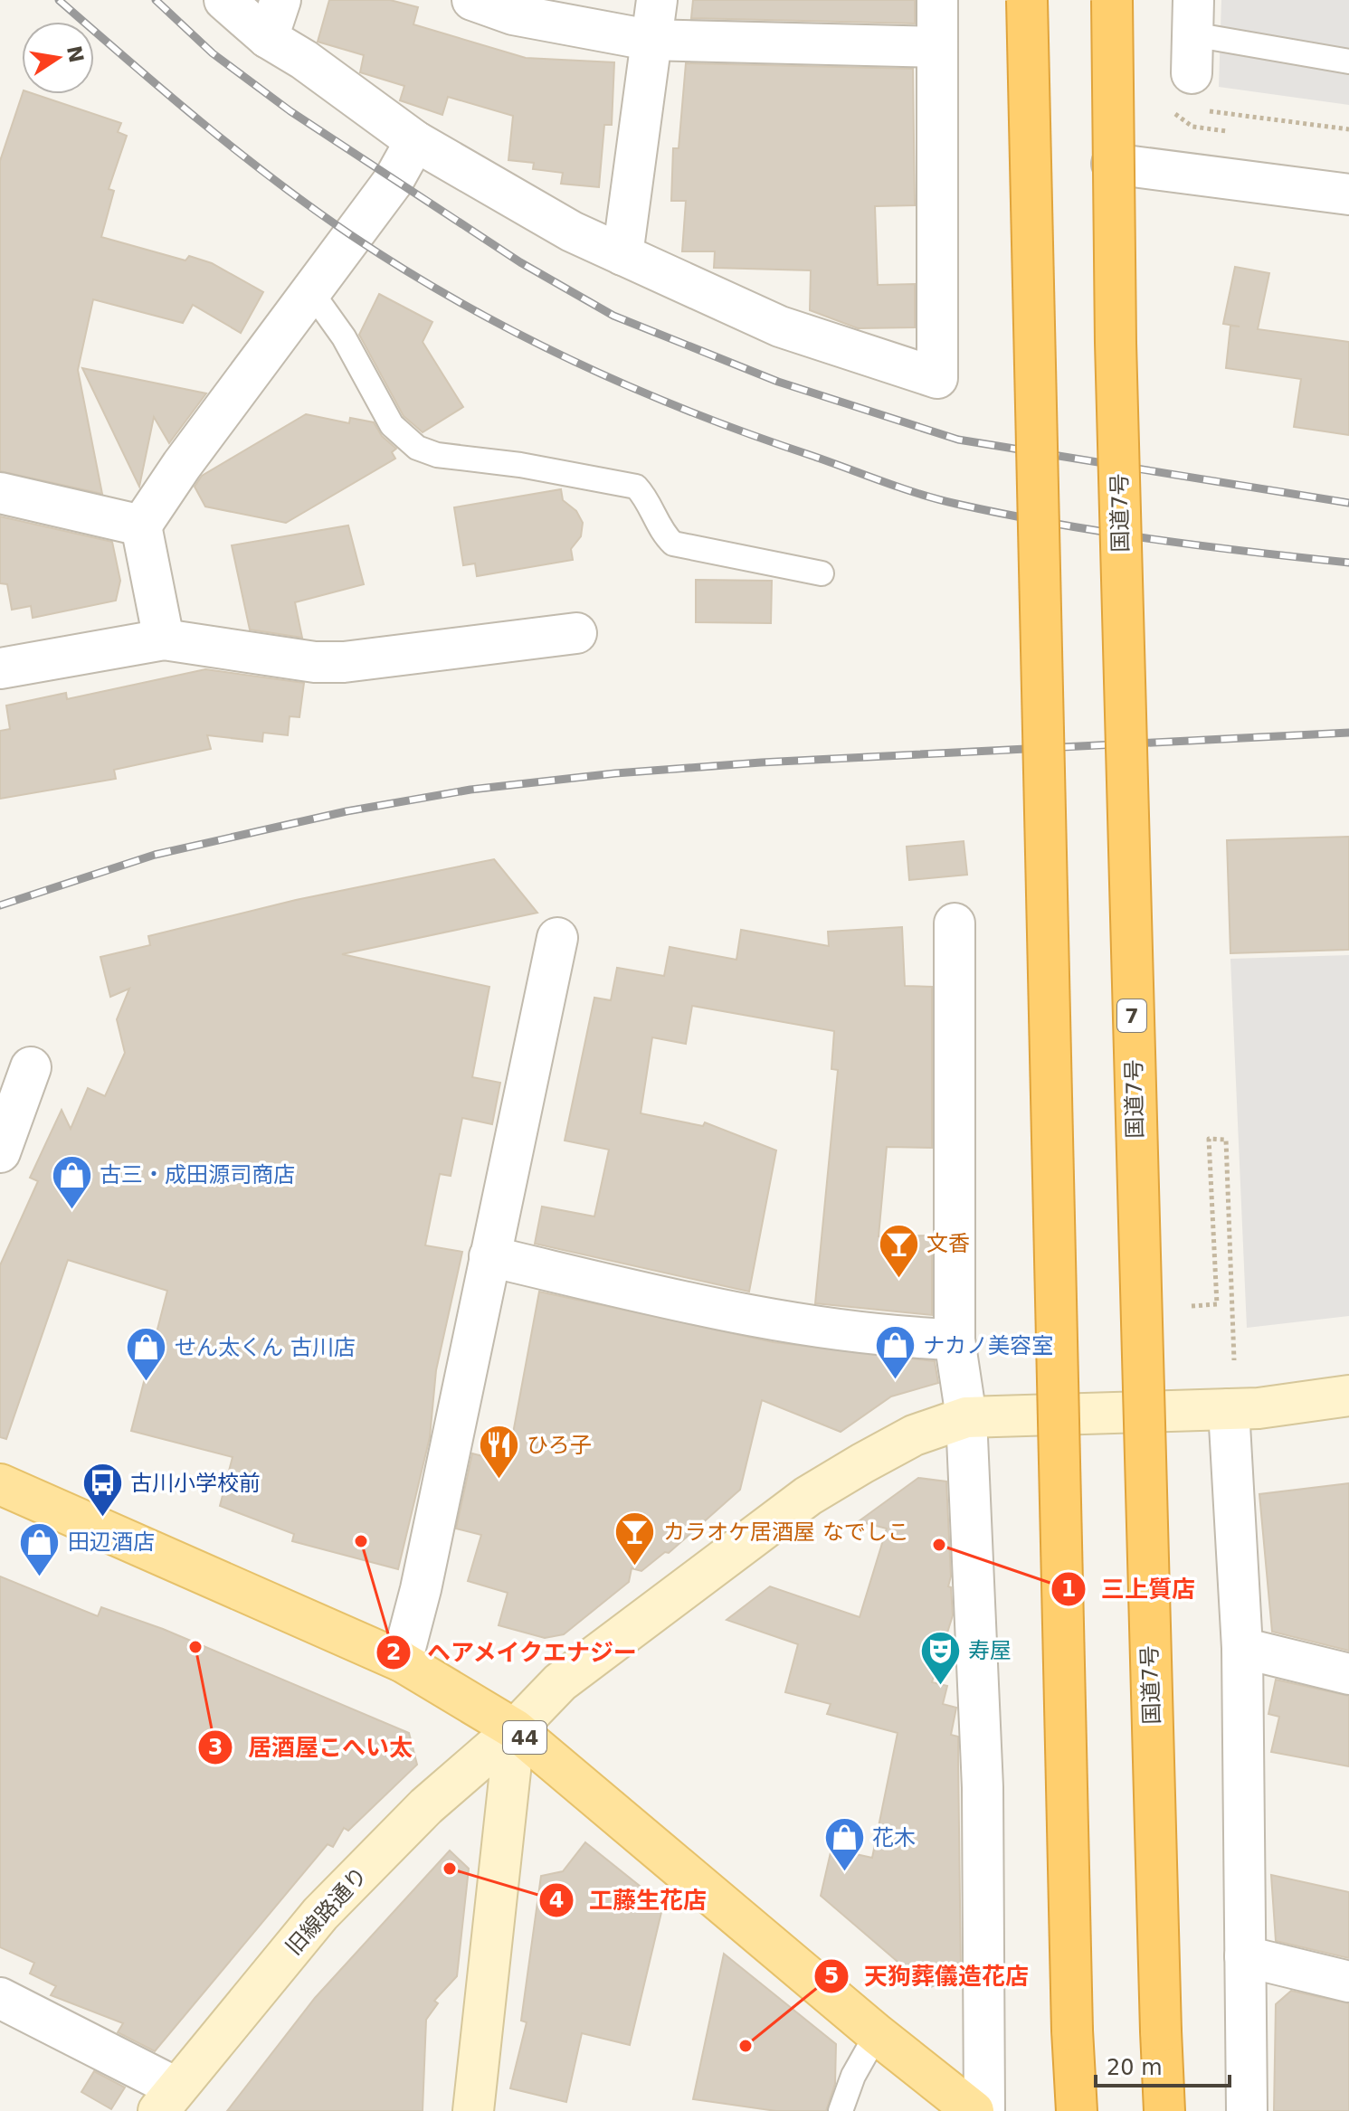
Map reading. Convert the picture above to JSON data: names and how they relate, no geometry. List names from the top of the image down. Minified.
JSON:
{"streets":{"highway":["国道7号","7"],"main road":["44"],"street":["旧線路通り"]},"crossings":[["44","旧線路通り"]],"places":{"shop":["古三・成田源司商店","ナカノ美容室","せん太くん 古川店","田辺酒店","花木"],"bar":["文香","カラオケ居酒屋 なでしこ"],"restaurant":["ひろ子"],"bus stop":["古川小学校前"],"other":["ヘアメイクエナジー","三上質店","居酒屋こへい太","工藤生花店","天狗葬儀造花店"],"theatre":["寿屋"]},"scale_bar":"20 m","north":"right"}
